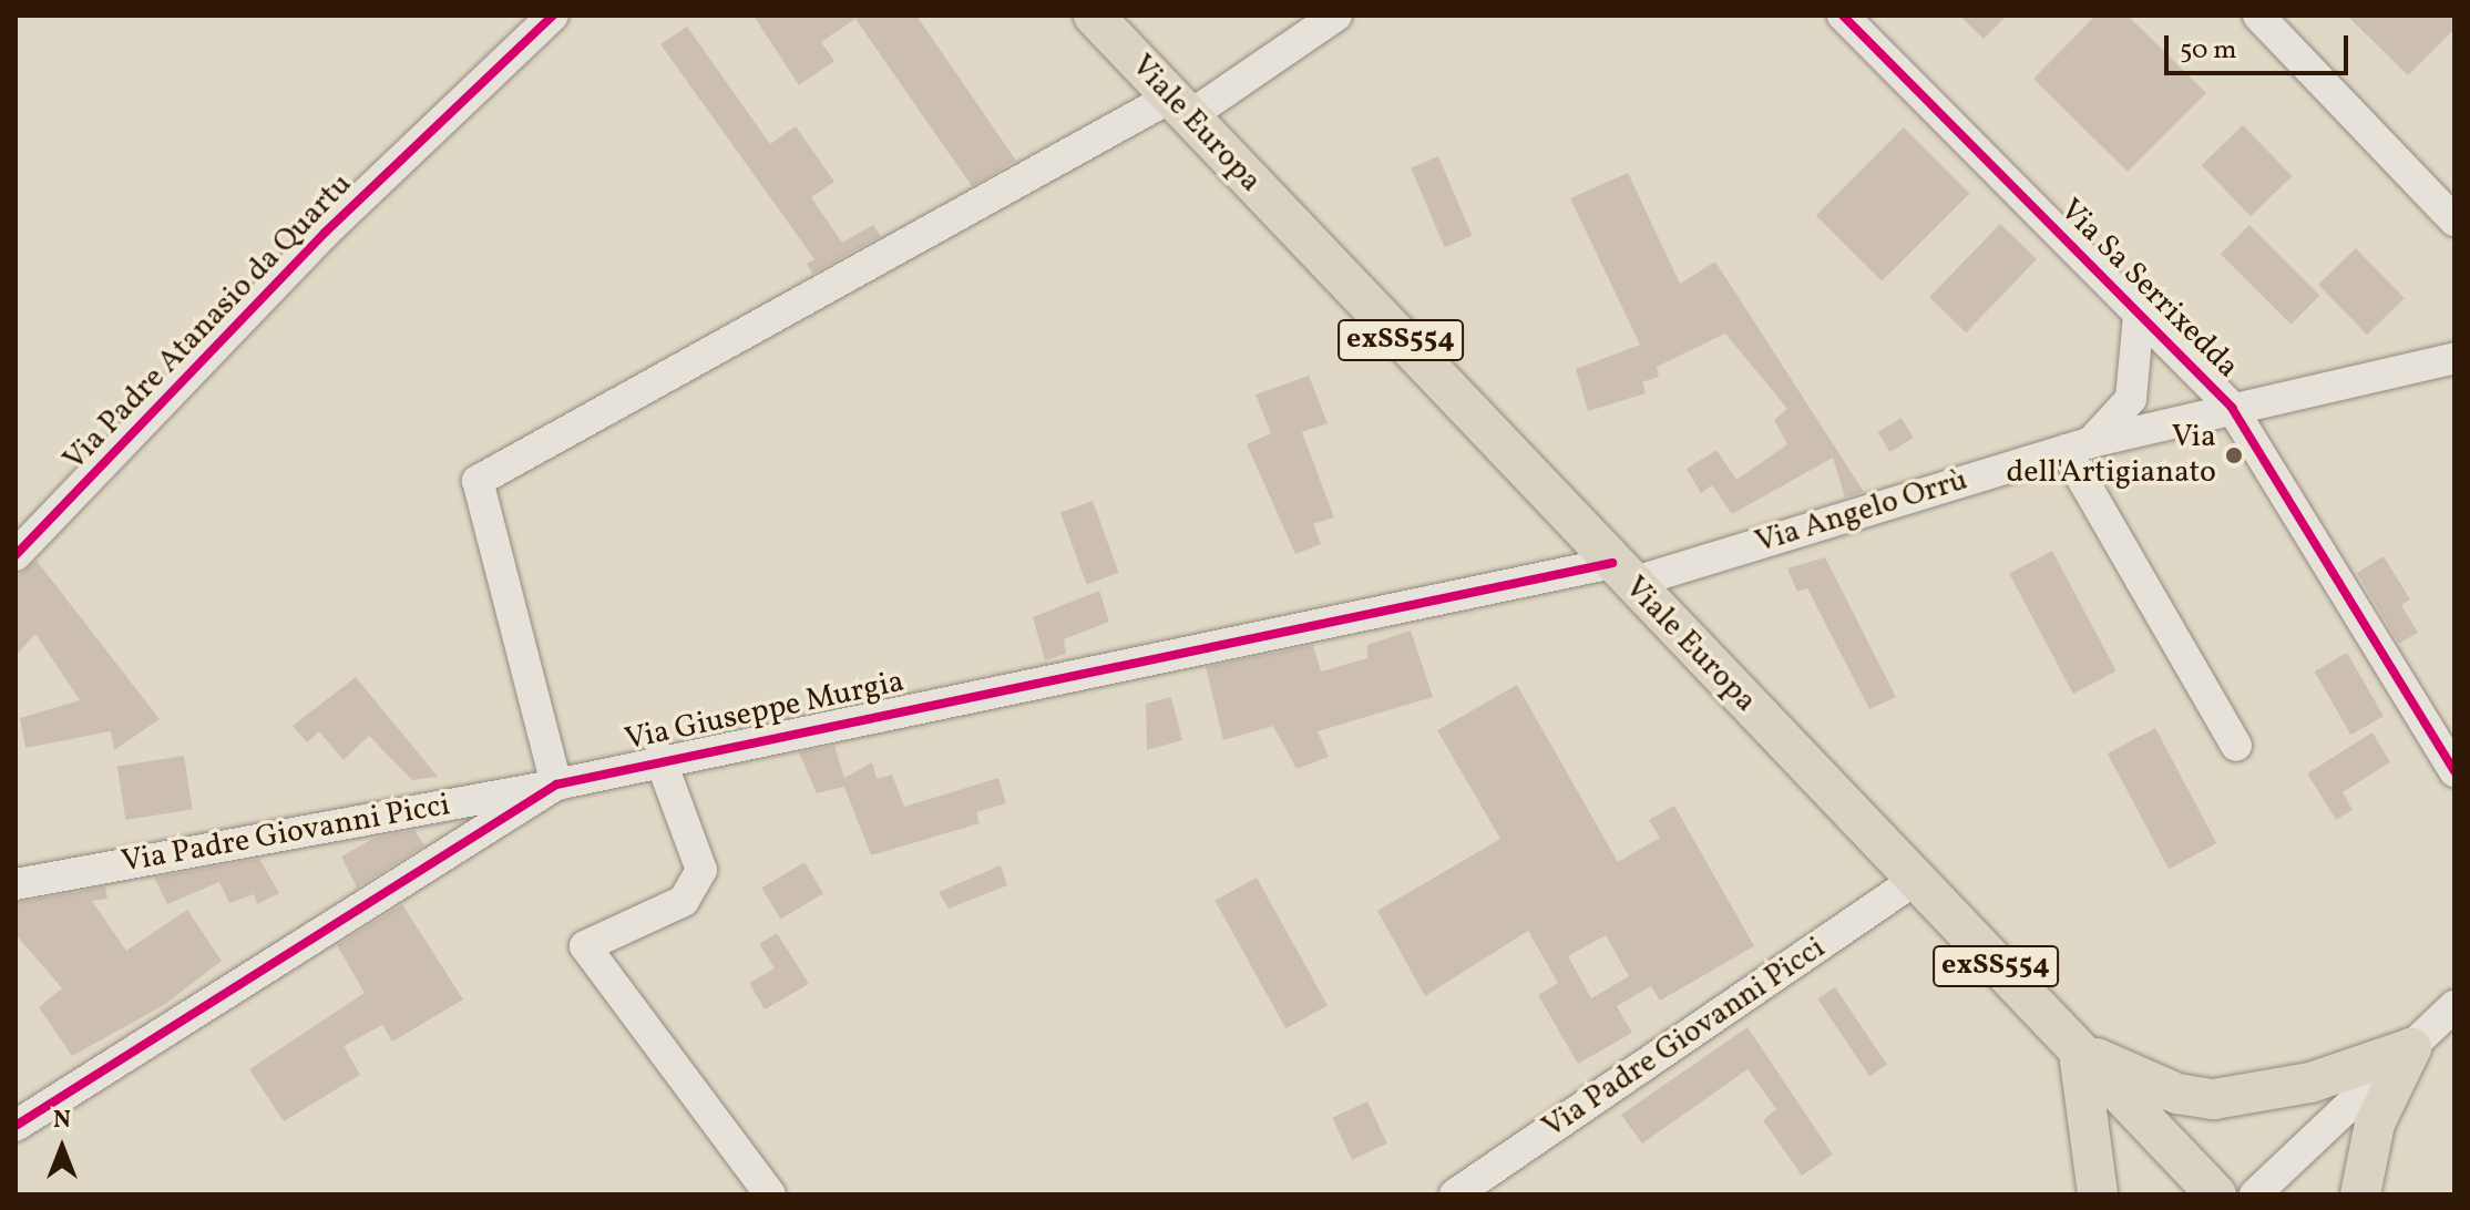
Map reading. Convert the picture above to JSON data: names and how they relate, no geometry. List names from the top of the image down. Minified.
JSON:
{"streets":{"main road":["Viale Europa","exSS554"],"street":["Via Sa Serrixedda","Via Padre Atanasio da Quartu","Via Angelo Orrù","Via Giuseppe Murgia","Via Padre Giovanni Picci"]},"crossings":[["Viale Europa","Via Angelo Orrù"],["Viale Europa","Via Giuseppe Murgia"],["Viale Europa","Via Padre Giovanni Picci"],["Via Sa Serrixedda","Via Angelo Orrù"],["Via Angelo Orrù","Via Giuseppe Murgia"],["Via Giuseppe Murgia","Via Padre Giovanni Picci"]],"places":["Via dell'Artigianato"],"scale_bar":"50 m","north":"top"}
